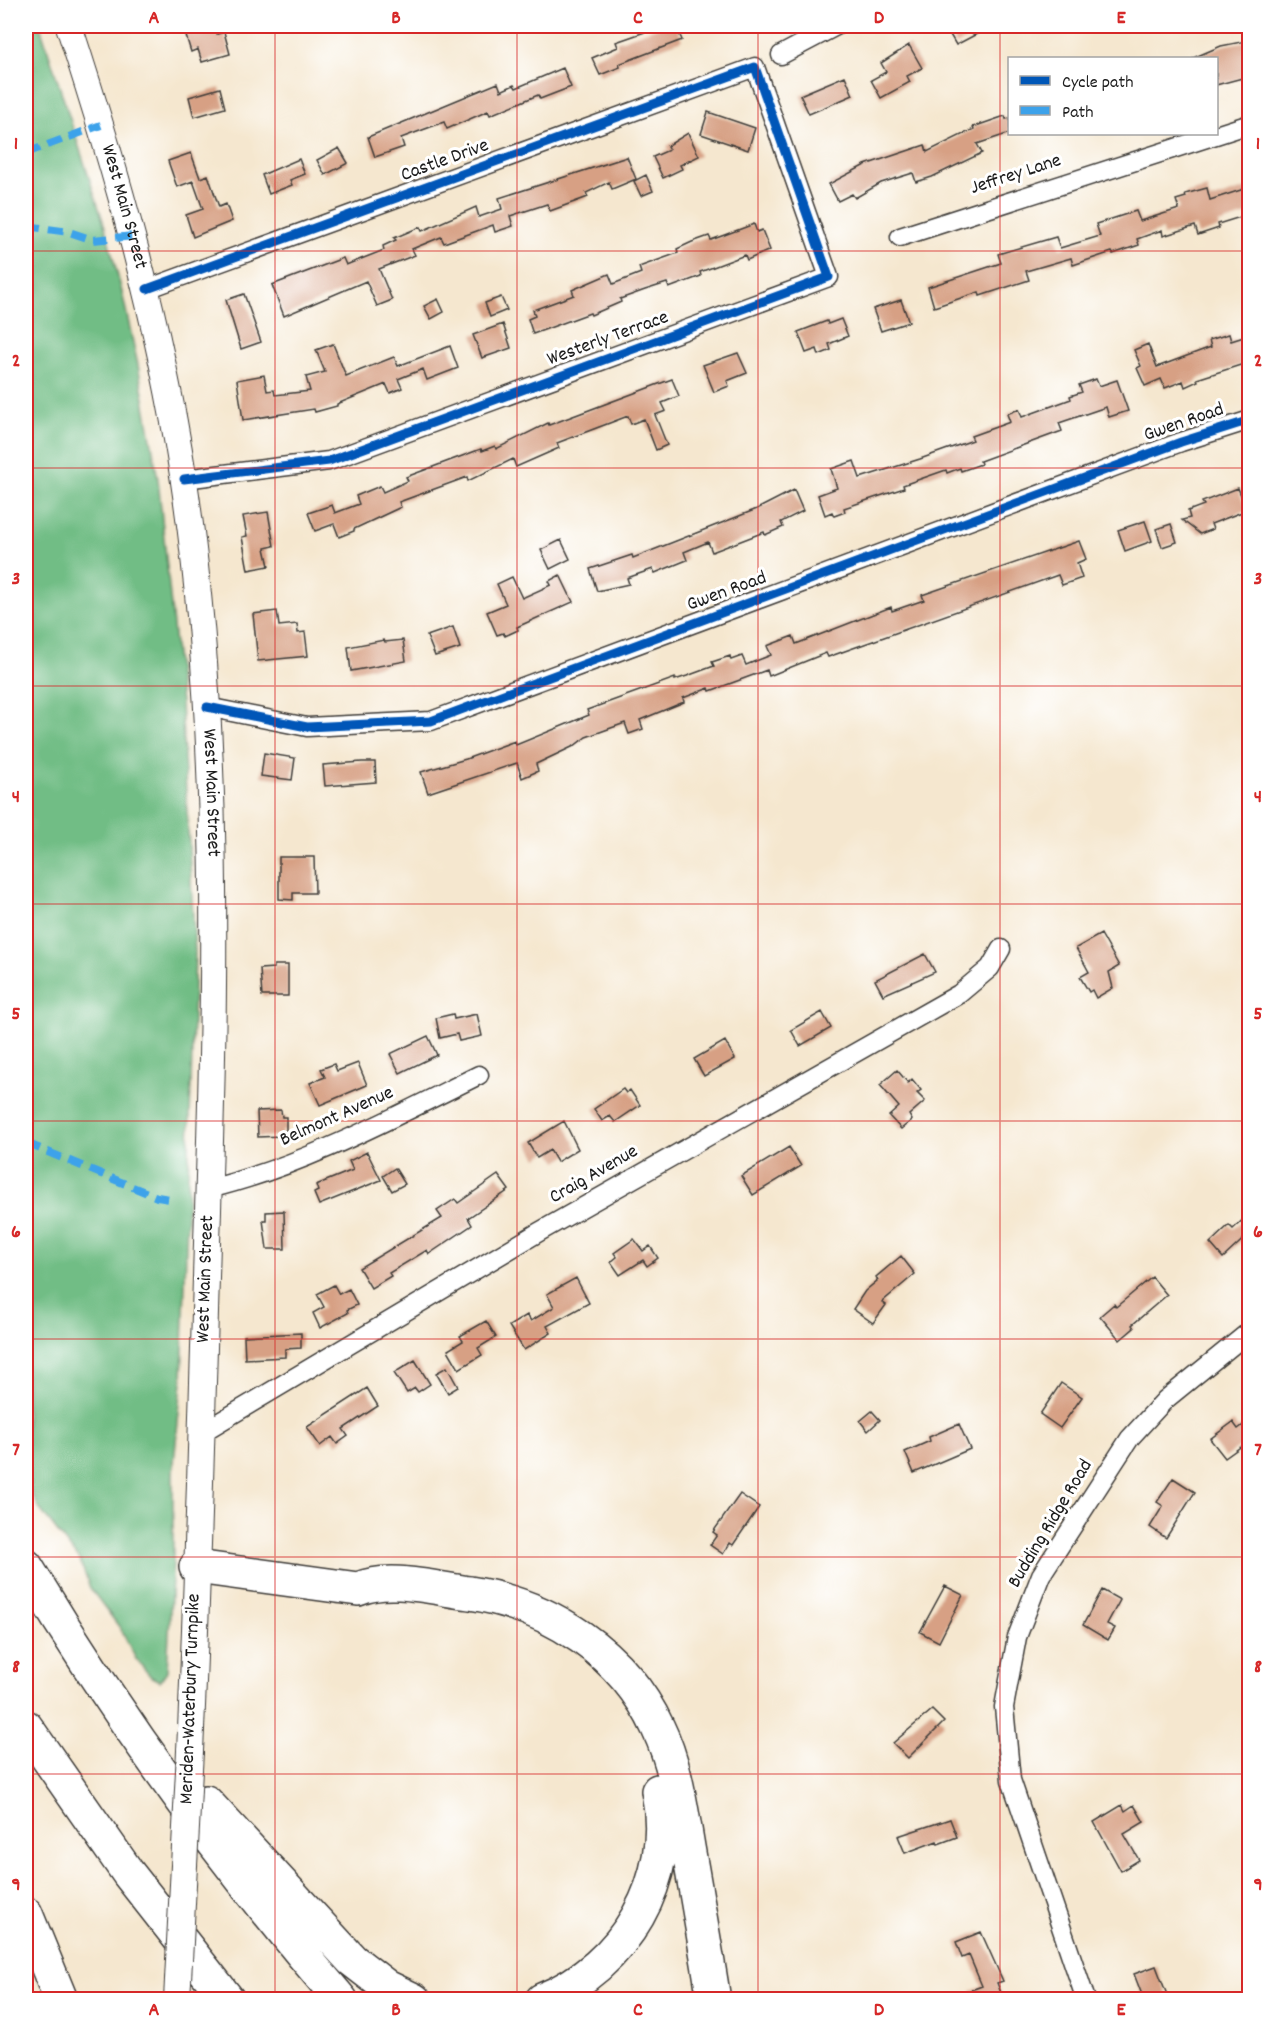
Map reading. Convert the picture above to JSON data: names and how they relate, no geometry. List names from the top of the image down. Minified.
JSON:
{"streets":{"main road":["West Main Street","Meriden-Waterbury Turnpike"],"street":["Castle Drive","Jeffrey Lane","Westerly Terrace","Gwen Road","Belmont Avenue","Craig Avenue","Budding Ridge Road"]},"crossings":[["Castle Drive","West Main Street"],["Castle Drive","Westerly Terrace"],["West Main Street","Westerly Terrace"],["West Main Street","Gwen Road"],["West Main Street","Belmont Avenue"],["West Main Street","Meriden-Waterbury Turnpike"],["Craig Avenue","Meriden-Waterbury Turnpike"]],"legend":["Cycle path","Path"],"grid":{"columns":["A","B","C","D","E"],"rows":["1","2","3","4","5","6","7","8","9"]}}
